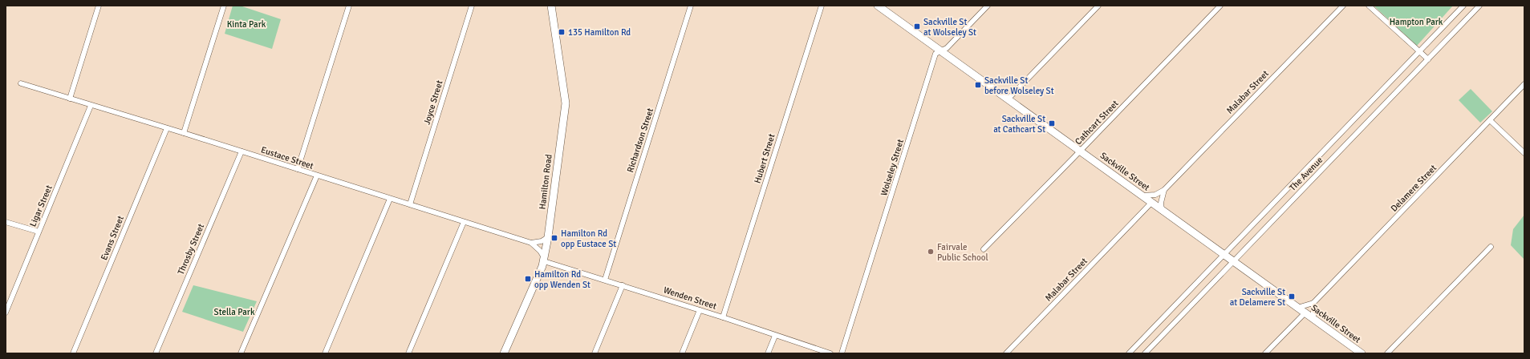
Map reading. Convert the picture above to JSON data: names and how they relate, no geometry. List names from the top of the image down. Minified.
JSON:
{"streets":{"main road":["Sackville Street","Hamilton Road"],"street":["Malabar Street","Joyce Street","Cathcart Street","Richardson Street","Eustace Street","Hubert Street","Wolseley Street","The Avenue","Delamere Street","Ligar Street","Evans Street","Throsby Street","Wenden Street"]},"crossings":[["Malabar Street","Sackville Street"],["Joyce Street","Eustace Street"],["Cathcart Street","Sackville Street"],["Richardson Street","Wenden Street"],["Eustace Street","Ligar Street"],["Eustace Street","Evans Street"],["Eustace Street","Throsby Street"],["Hubert Street","Wenden Street"],["Wolseley Street","Sackville Street"],["Sackville Street","The Avenue"],["Sackville Street","Delamere Street"],["Hamilton Road","Wenden Street"]],"parks":["Hampton Park","Kinta Park","Stella Park"],"places":{"transit":["Sackville St at Wolseley St","135 Hamilton Rd","Sackville St before Wolseley St","Sackville St at Cathcart St","Hamilton Rd opp Eustace St","Hamilton Rd opp Wenden St","Sackville St at Delamere St"],"other":["Fairvale Public School"]}}
